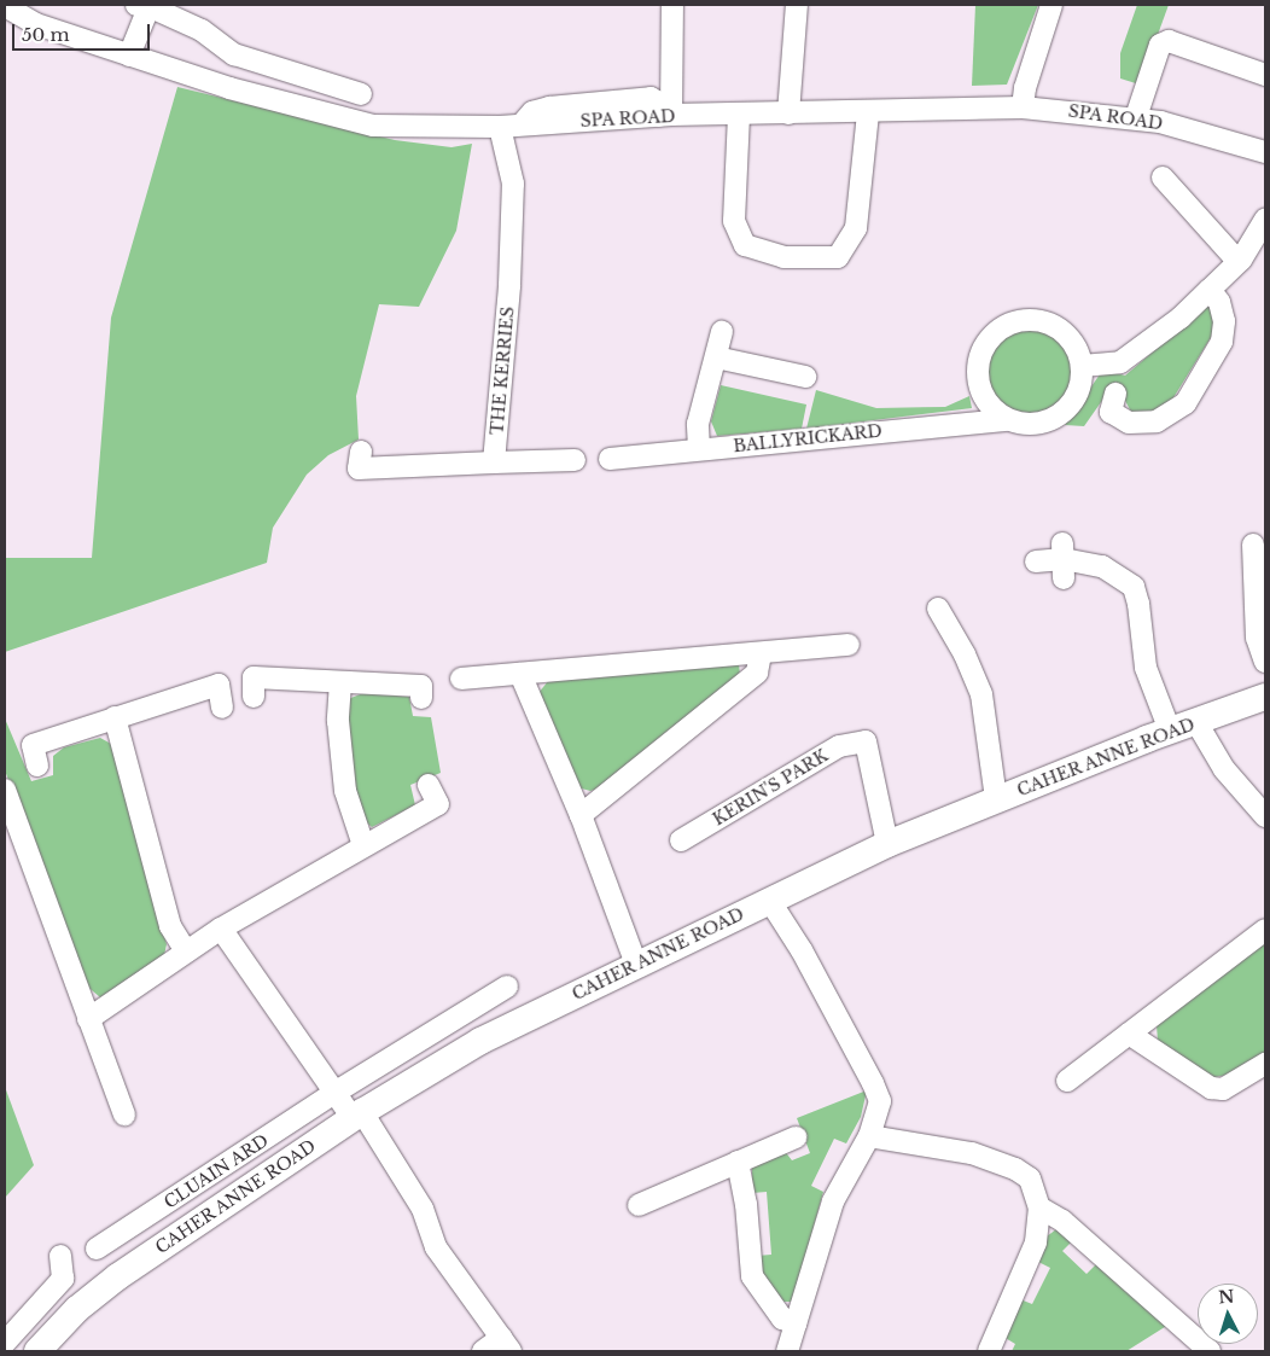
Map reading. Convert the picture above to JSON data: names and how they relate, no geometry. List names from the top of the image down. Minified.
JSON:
{"streets":{"street":["SPA ROAD","THE KERRIES","BALLYRICKARD","CAHER ANNE ROAD","KERIN'S PARK","CLUAIN ARD"]},"crossings":[["CAHER ANNE ROAD","KERIN'S PARK"]],"scale_bar":"50 m","north":"top"}
